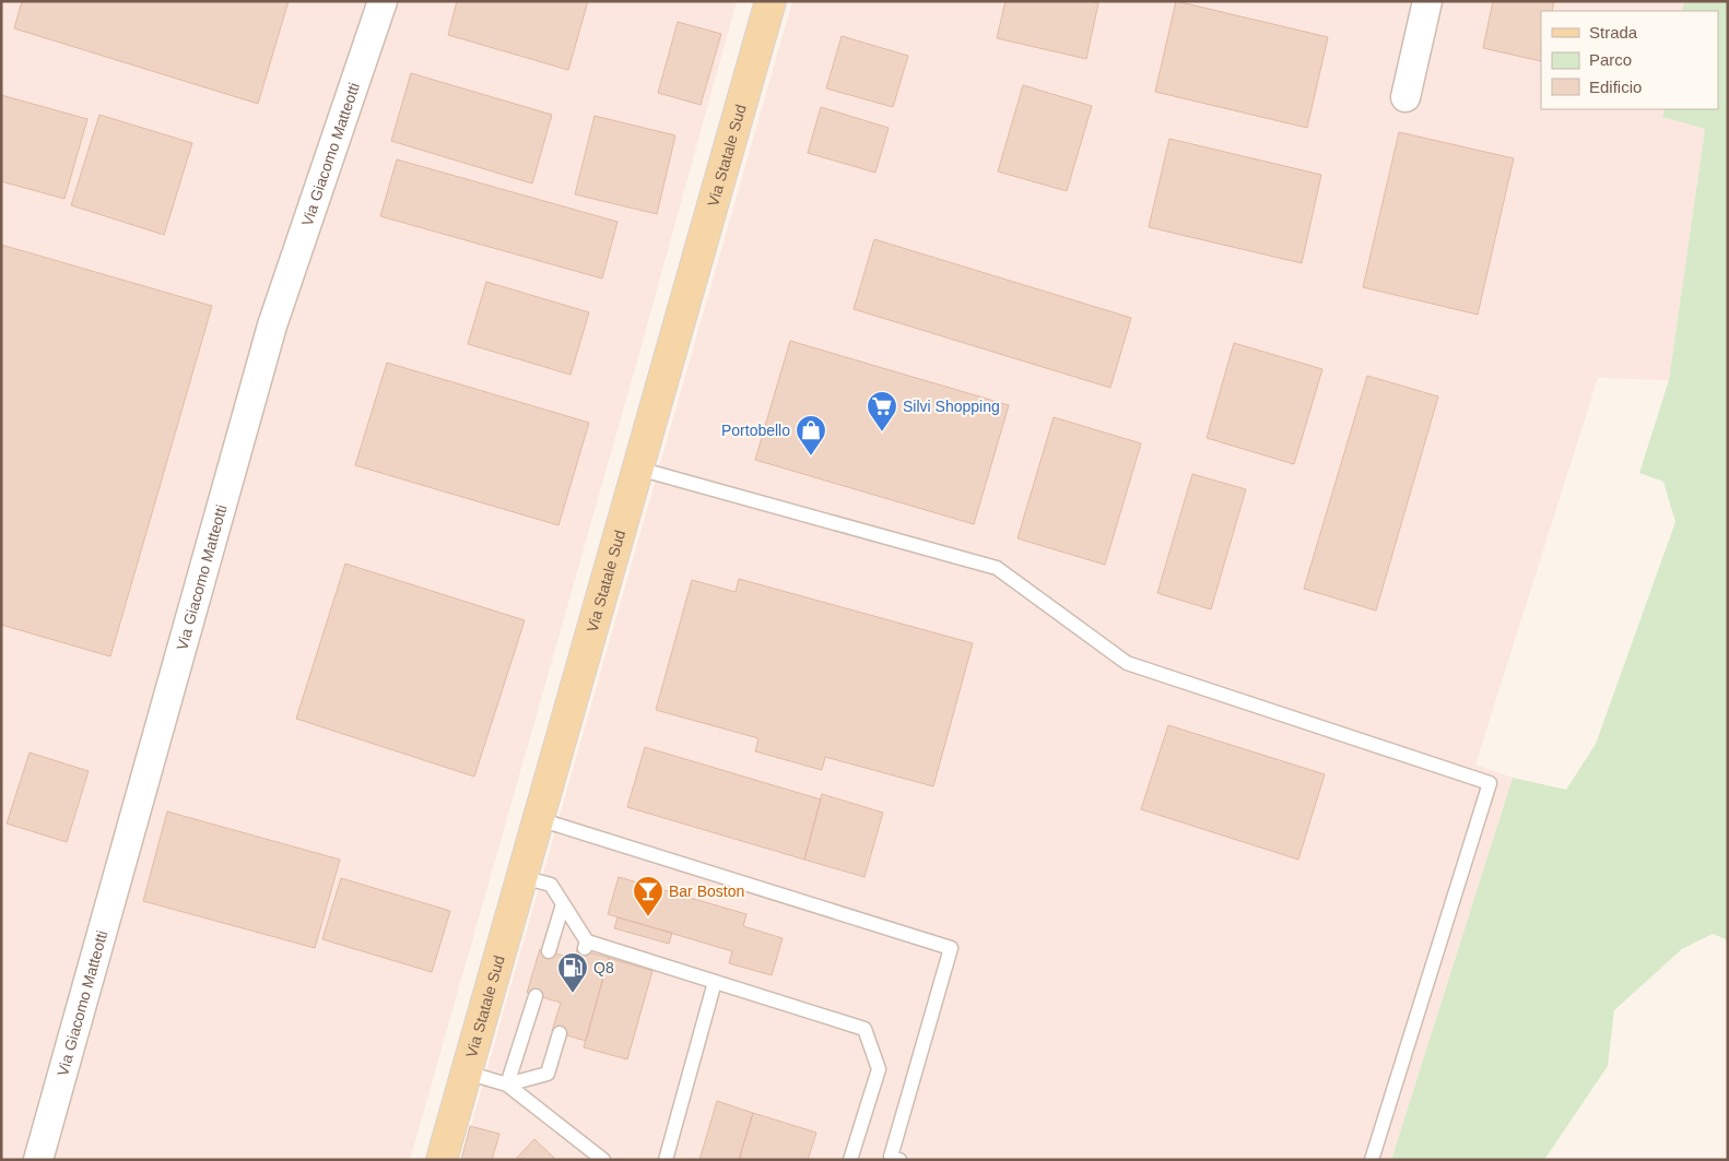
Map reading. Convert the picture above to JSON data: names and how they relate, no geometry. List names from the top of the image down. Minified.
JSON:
{"streets":{"main road":["Via Statale Sud"],"street":["Via Giacomo Matteotti"]},"places":{"supermarket":["Silvi Shopping"],"shop":["Portobello"],"bar":["Bar Boston"],"fuel station":["Q8"]},"legend":["Strada","Parco","Edificio"]}
